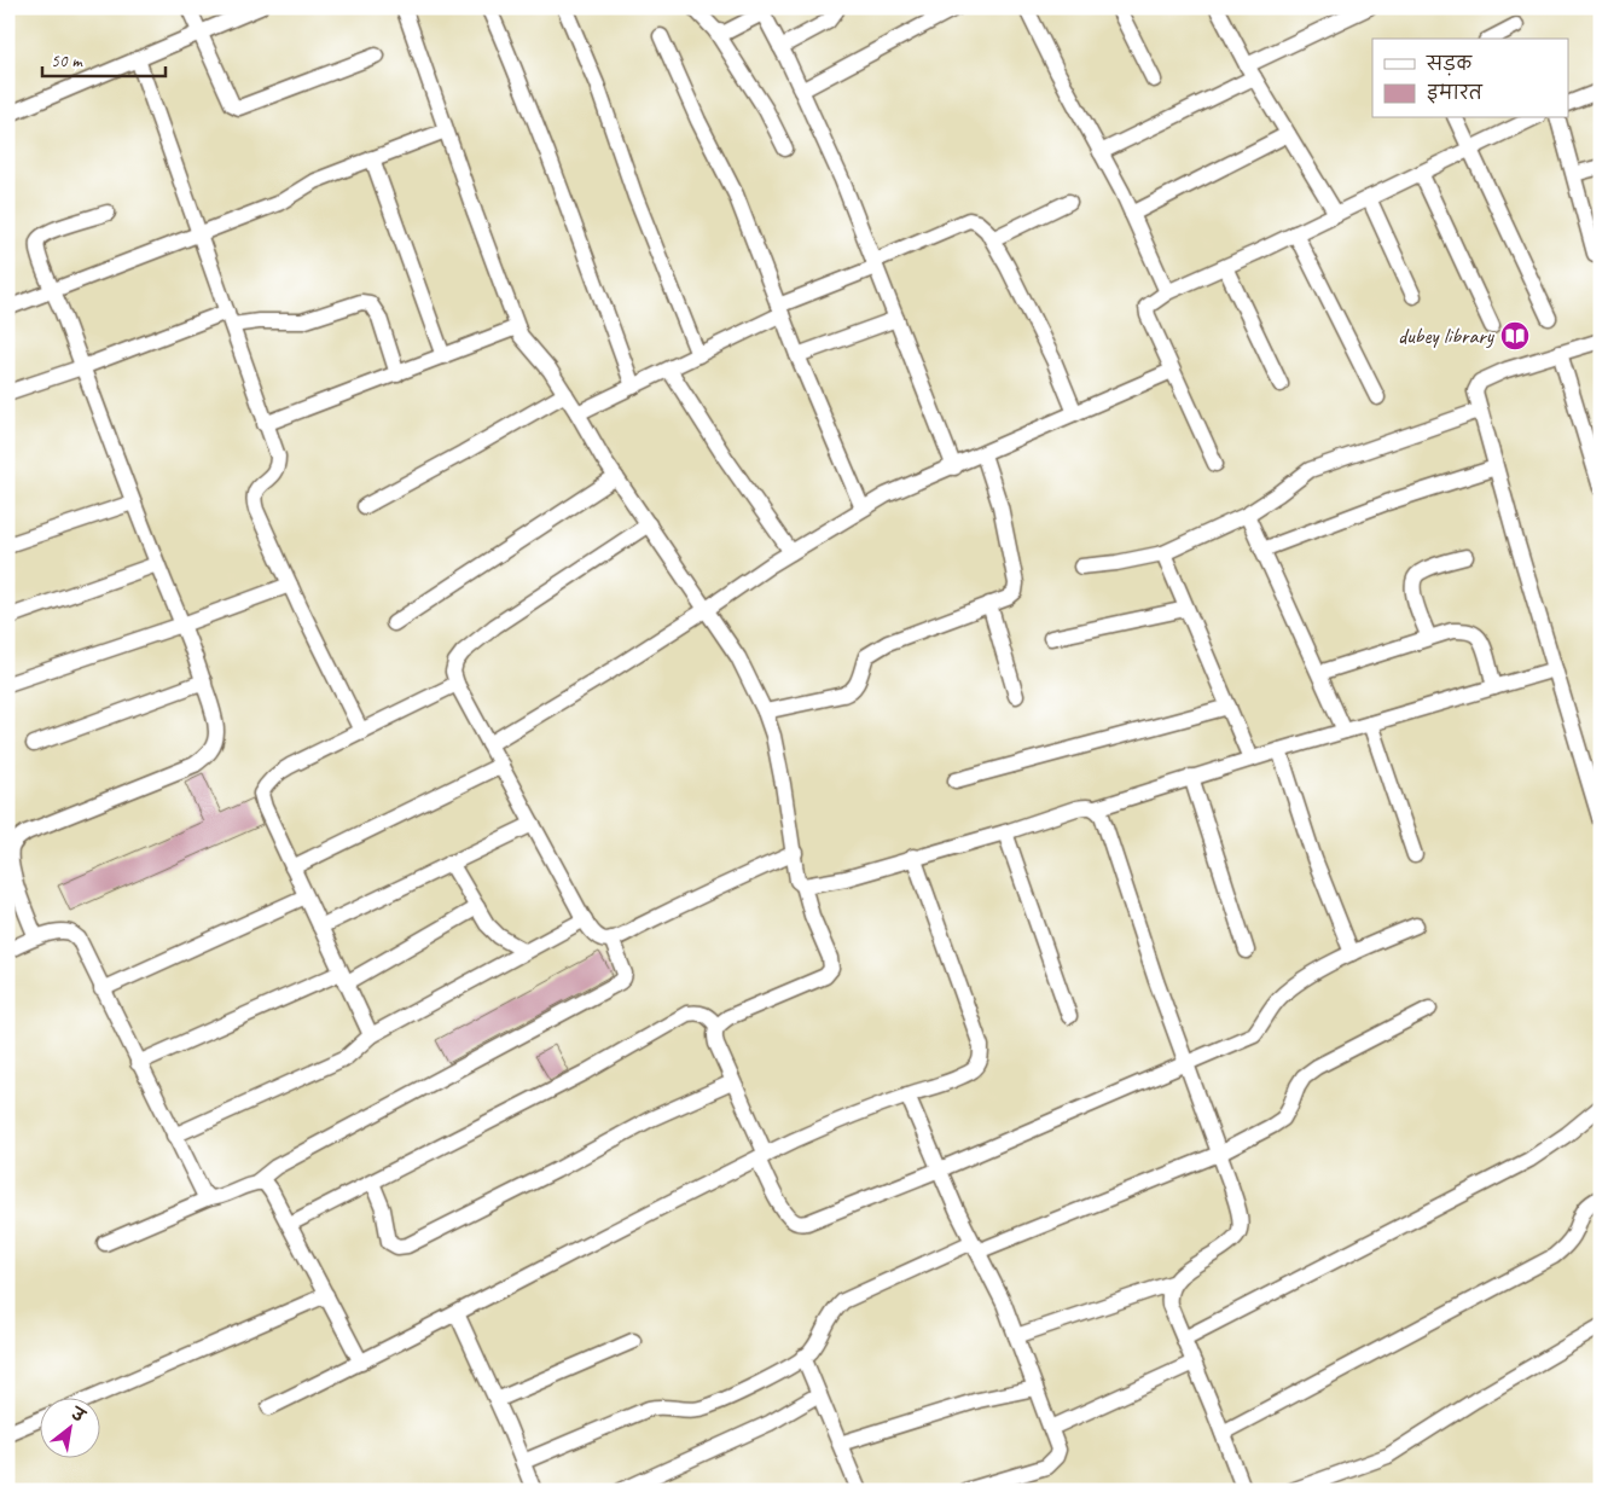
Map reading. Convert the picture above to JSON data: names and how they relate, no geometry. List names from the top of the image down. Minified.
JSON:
{"places":{"library":["dubey library"]},"legend":["सड़क","इमारत"],"scale_bar":"50 m","north":"top right"}
